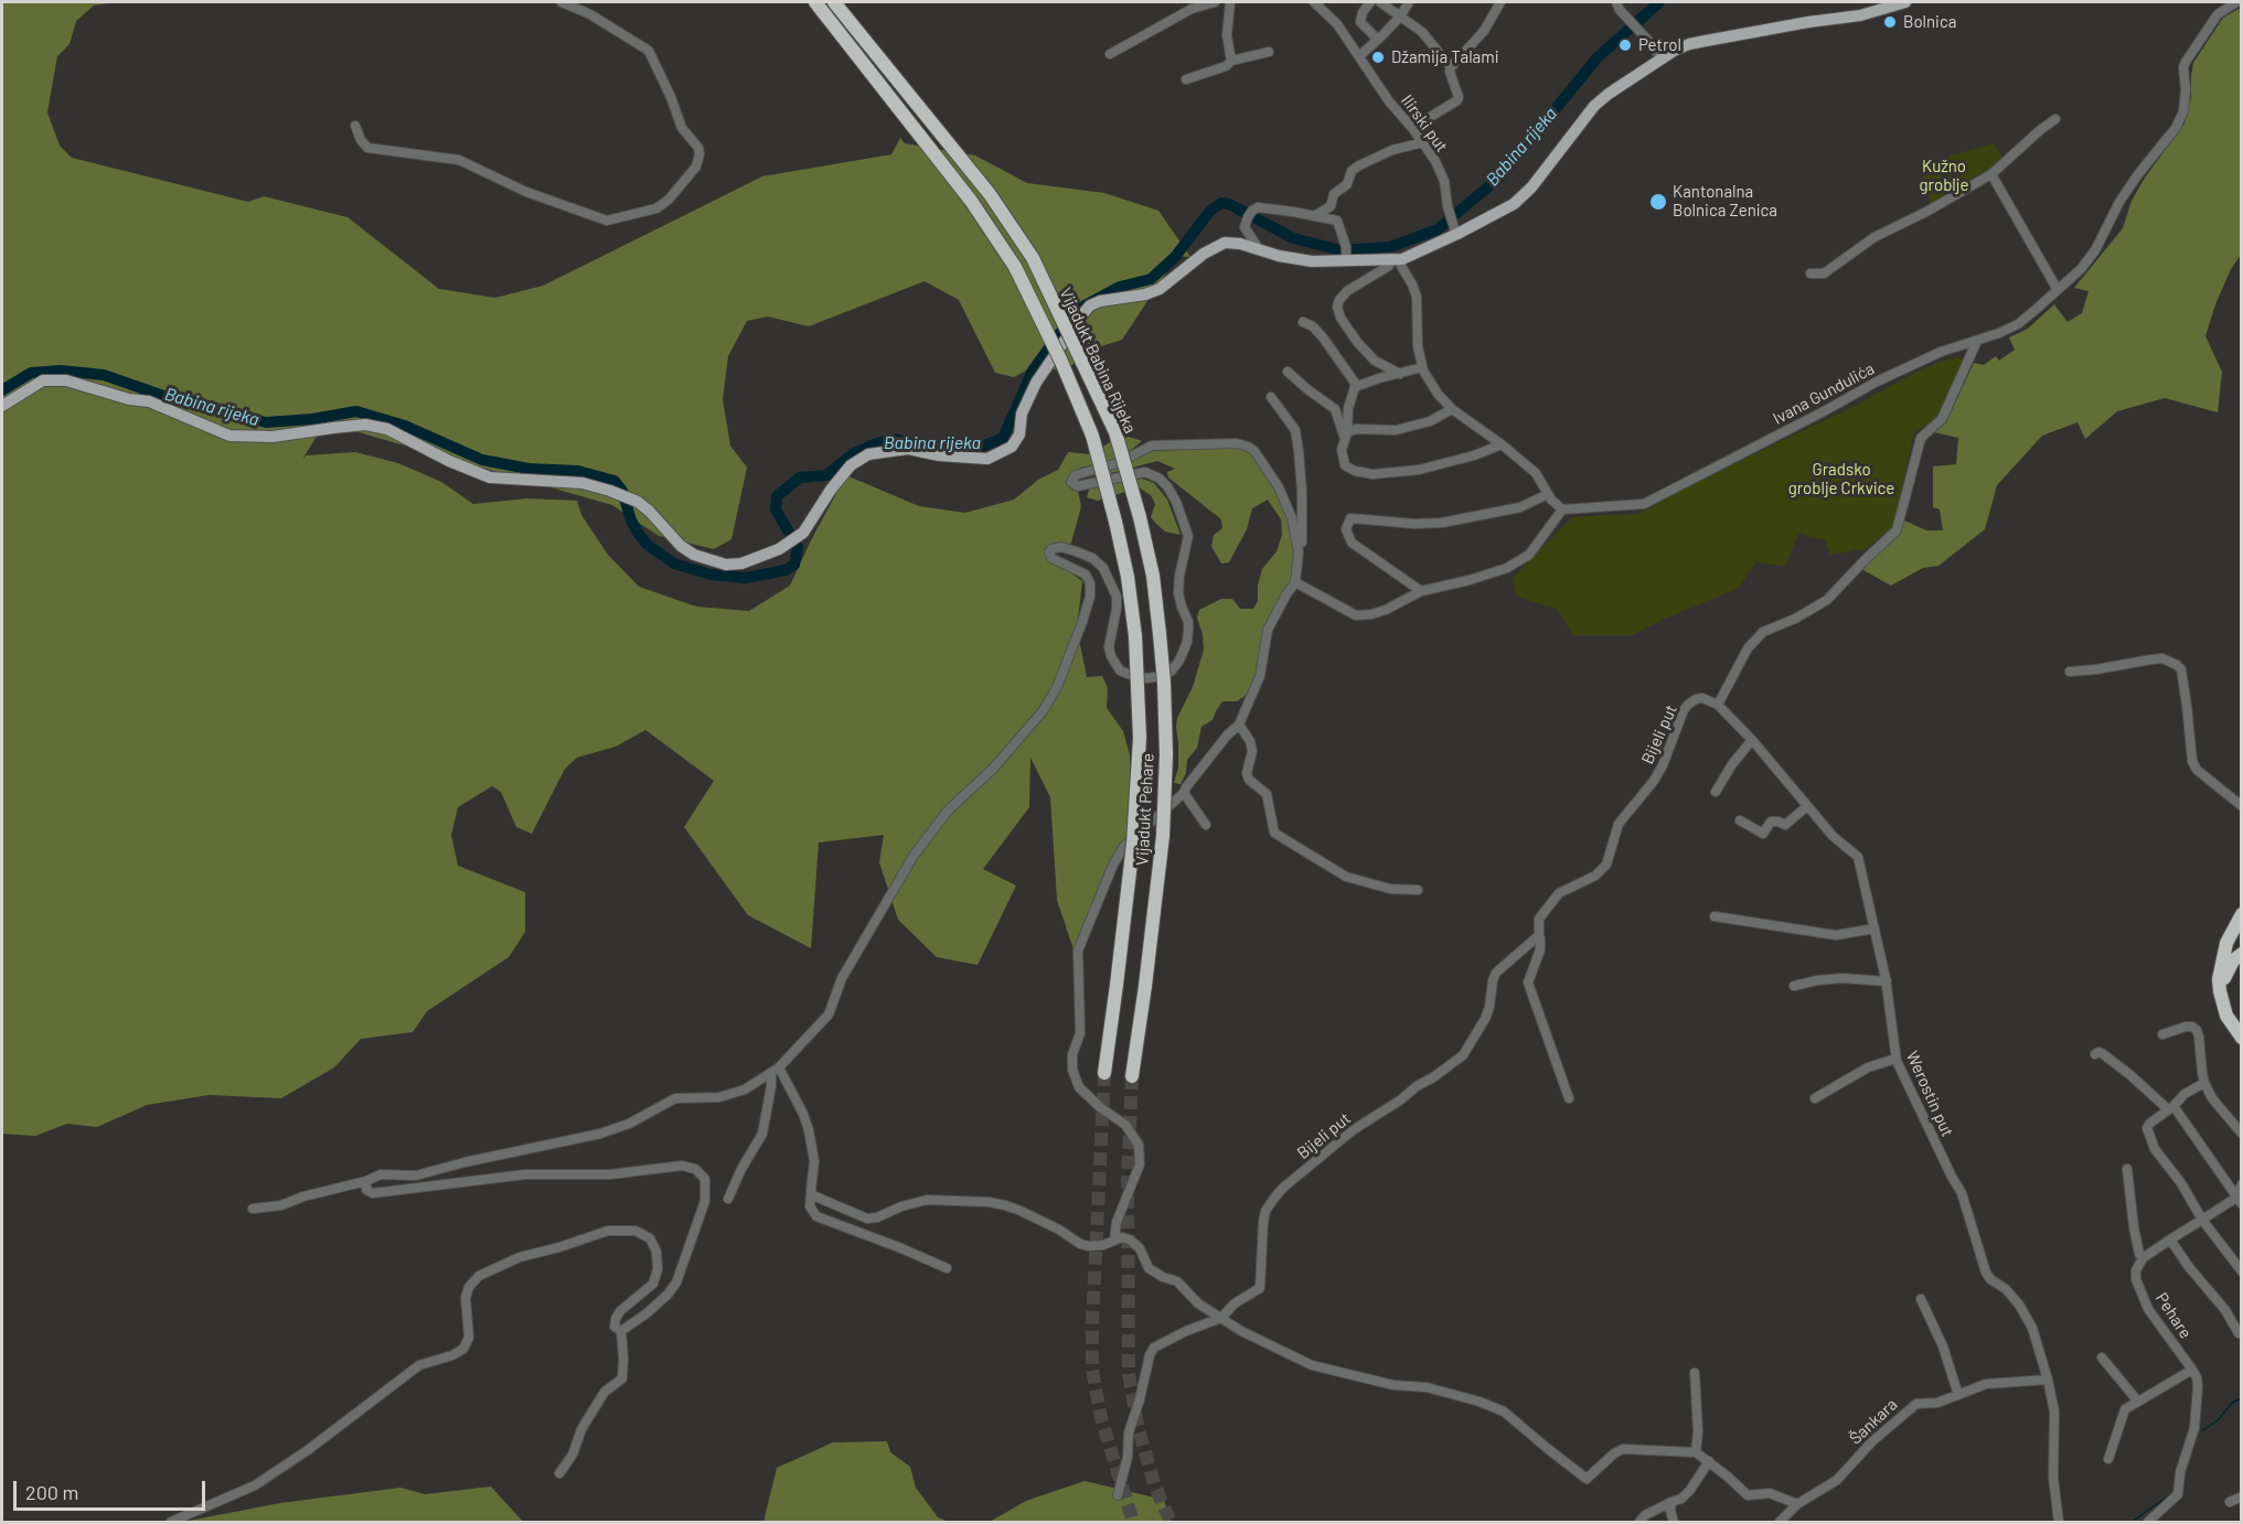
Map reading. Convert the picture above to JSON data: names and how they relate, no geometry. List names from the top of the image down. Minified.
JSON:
{"streets":{"highway":["Vijadukt Babina Rijeka","Vijadukt Pehare"],"street":["Ilirski put","Ivana Gundulića","Bijeli put","Werostin put","Pehare","Šankara"]},"crossings":[["Vijadukt Babina Rijeka","Vijadukt Pehare"],["Bijeli put","Werostin put"],["Werostin put","Šankara"]],"water":["Babina rijeka"],"parks":["Kužno groblje","Gradsko groblje Crkvice"],"places":["Bolnica","Petrol","Džamija Talami","Kantonalna Bolnica Zenica"],"scale_bar":"200 m"}
